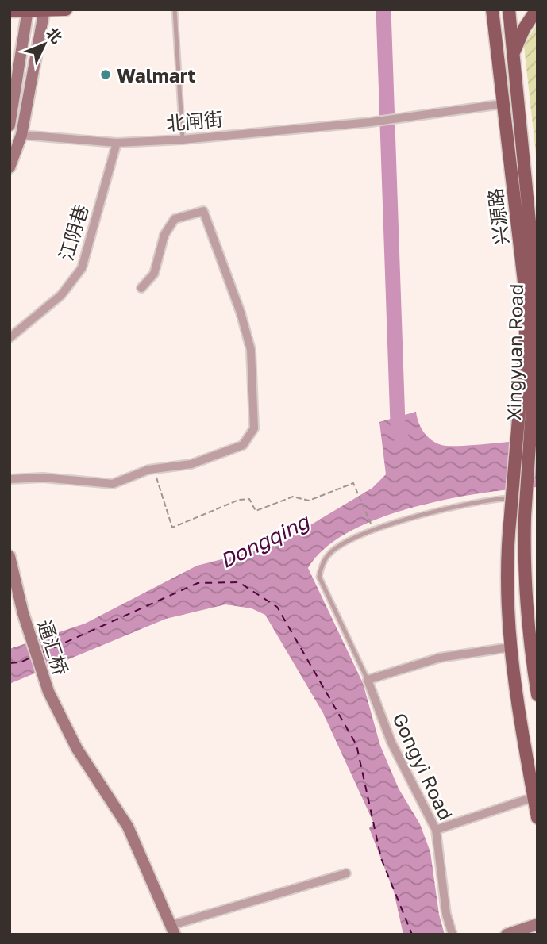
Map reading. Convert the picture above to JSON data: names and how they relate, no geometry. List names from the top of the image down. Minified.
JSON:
{"streets":{"main road":["兴源路","Xingyuan Road"],"street":["北闸街","江阴巷","通汇桥","Gongyi Road"]},"crossings":[["北闸街","兴源路"],["北闸街","江阴巷"],["兴源路","Xingyuan Road"]],"water":["Dongqing"],"places":["Walmart"],"north":"top right"}
